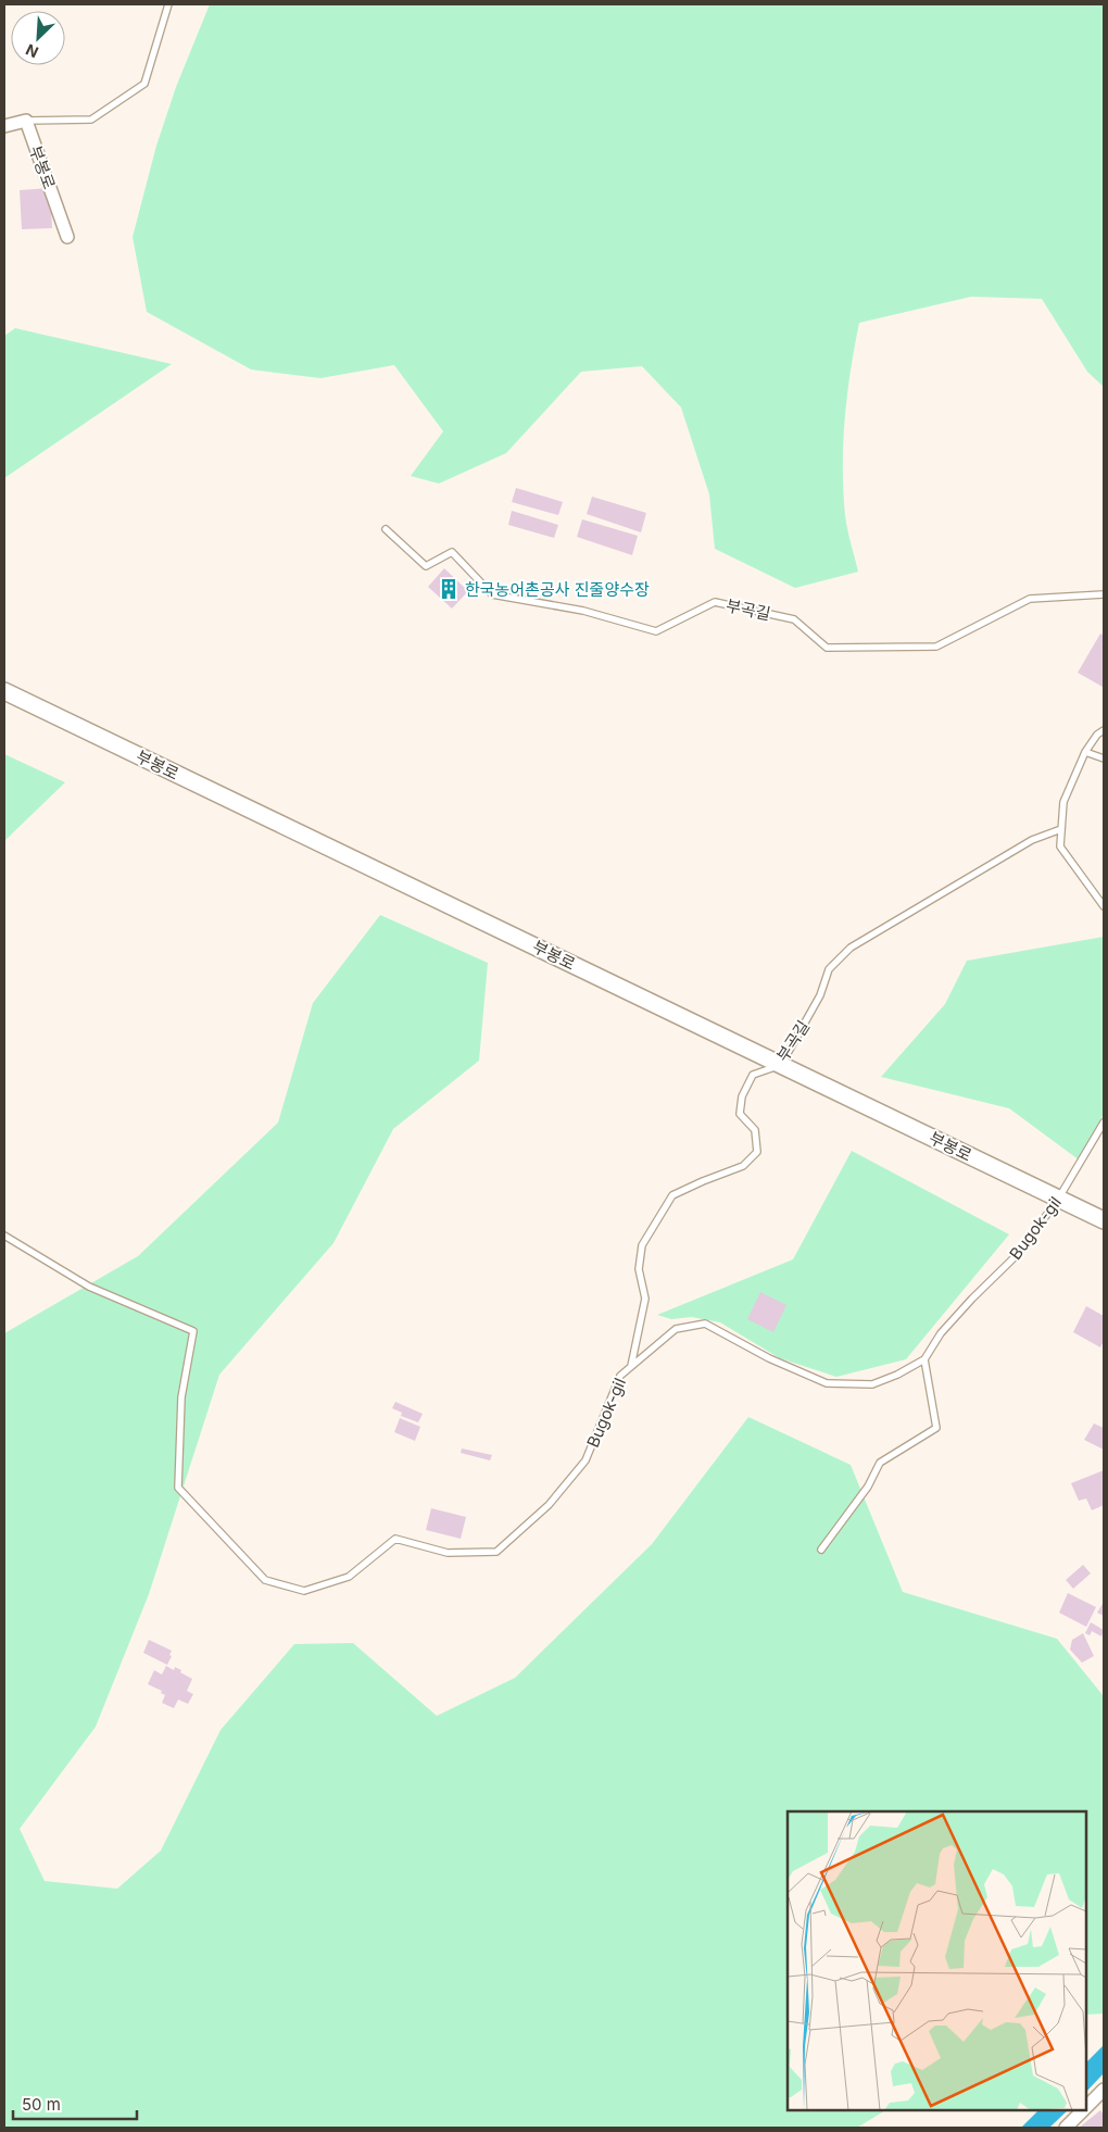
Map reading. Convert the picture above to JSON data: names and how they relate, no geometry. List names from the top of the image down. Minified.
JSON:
{"streets":{"street":["부봉로"],"lane":["부곡길","Bugok-gil"]},"crossings":[["부봉로","부곡길"],["부봉로","Bugok-gil"],["부곡길","Bugok-gil"]],"places":{"building":["한국농어촌공사 진줄양수장"]},"scale_bar":"50 m","north":"bottom left"}
